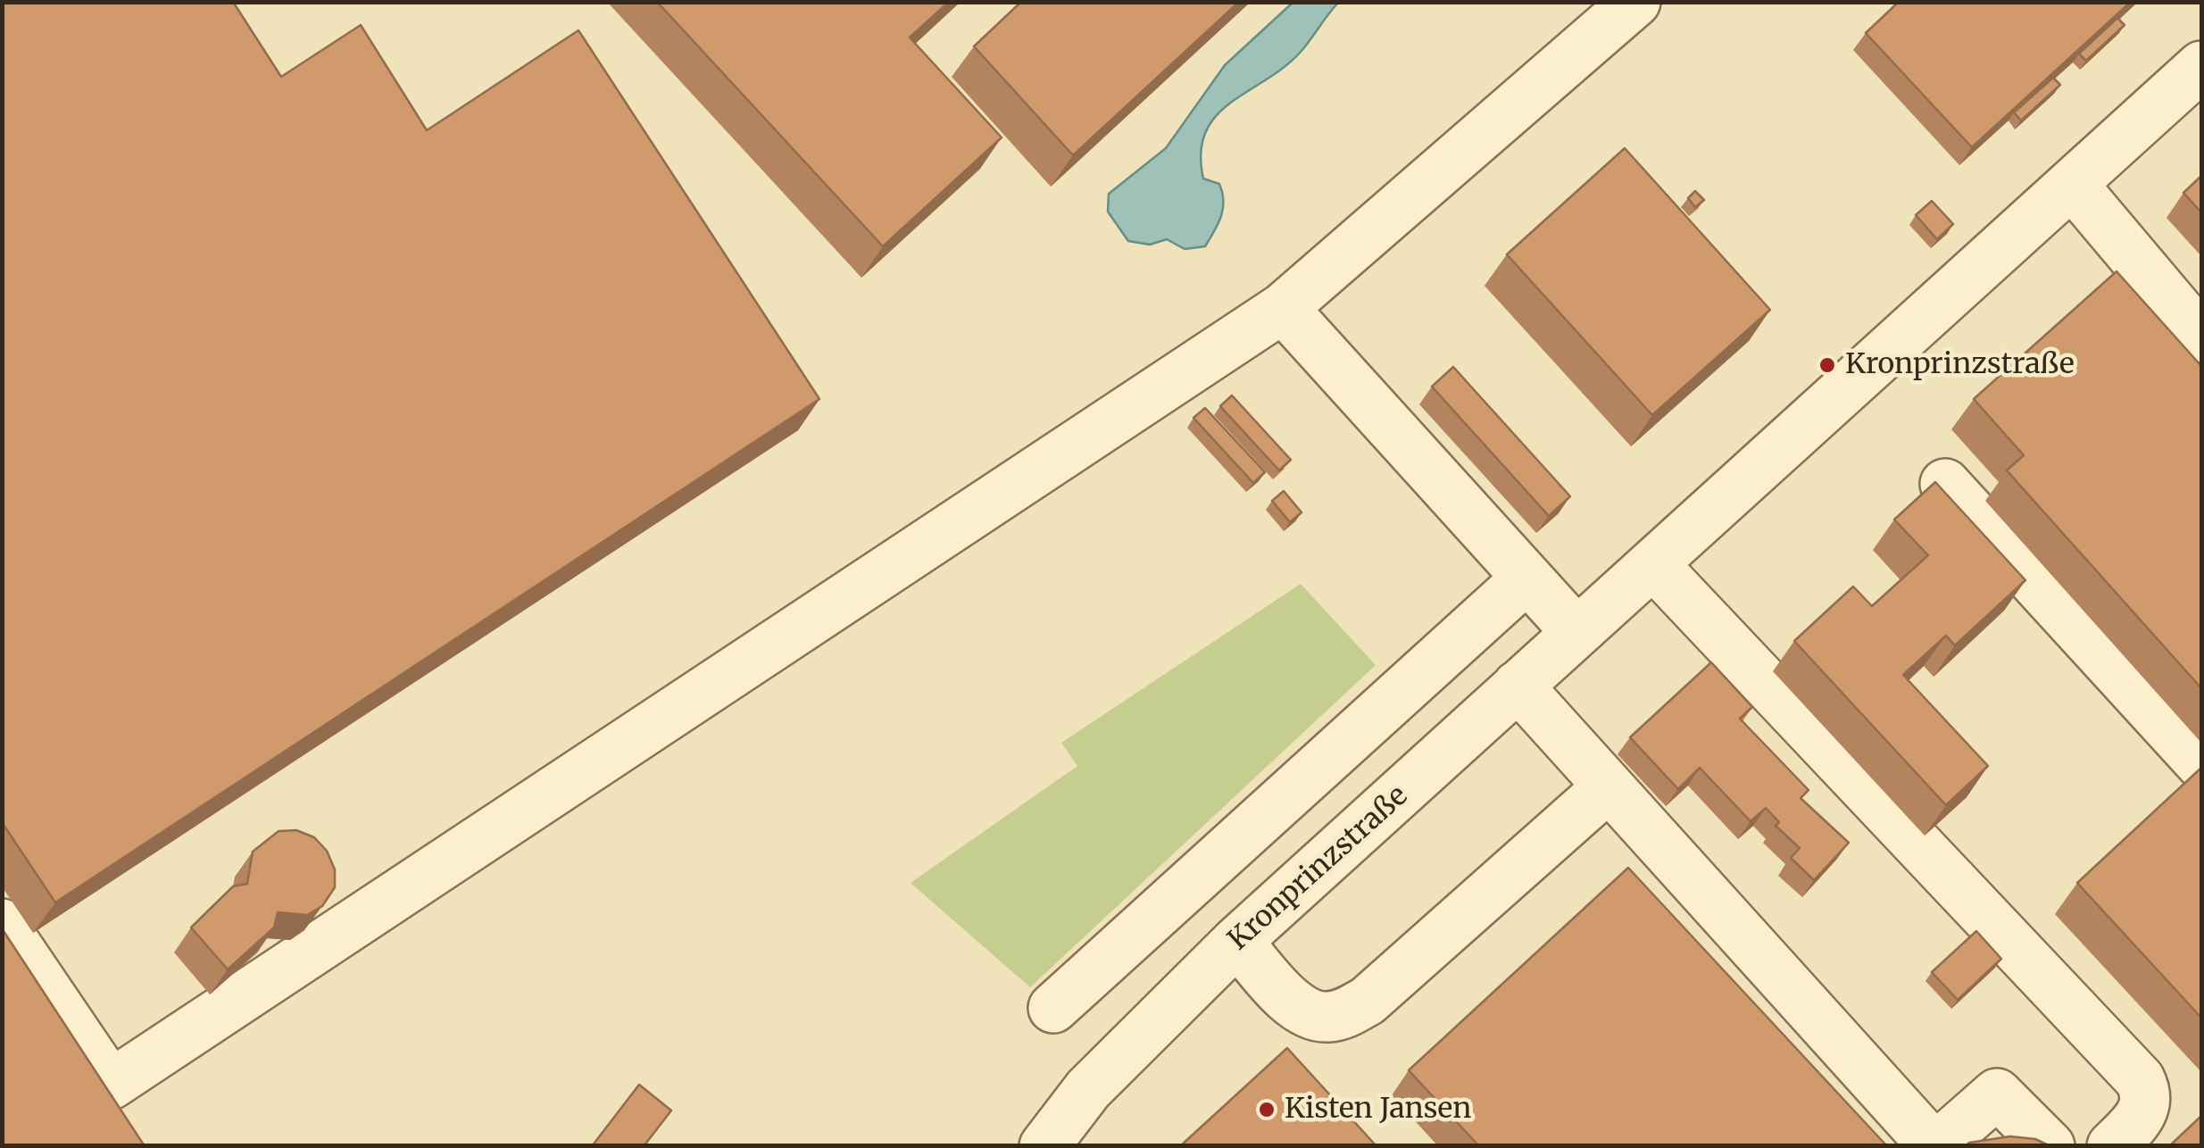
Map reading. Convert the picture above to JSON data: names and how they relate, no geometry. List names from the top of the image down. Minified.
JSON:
{"streets":{"street":["Kronprinzstraße"]},"places":["Kronprinzstraße","Kisten Jansen"]}
